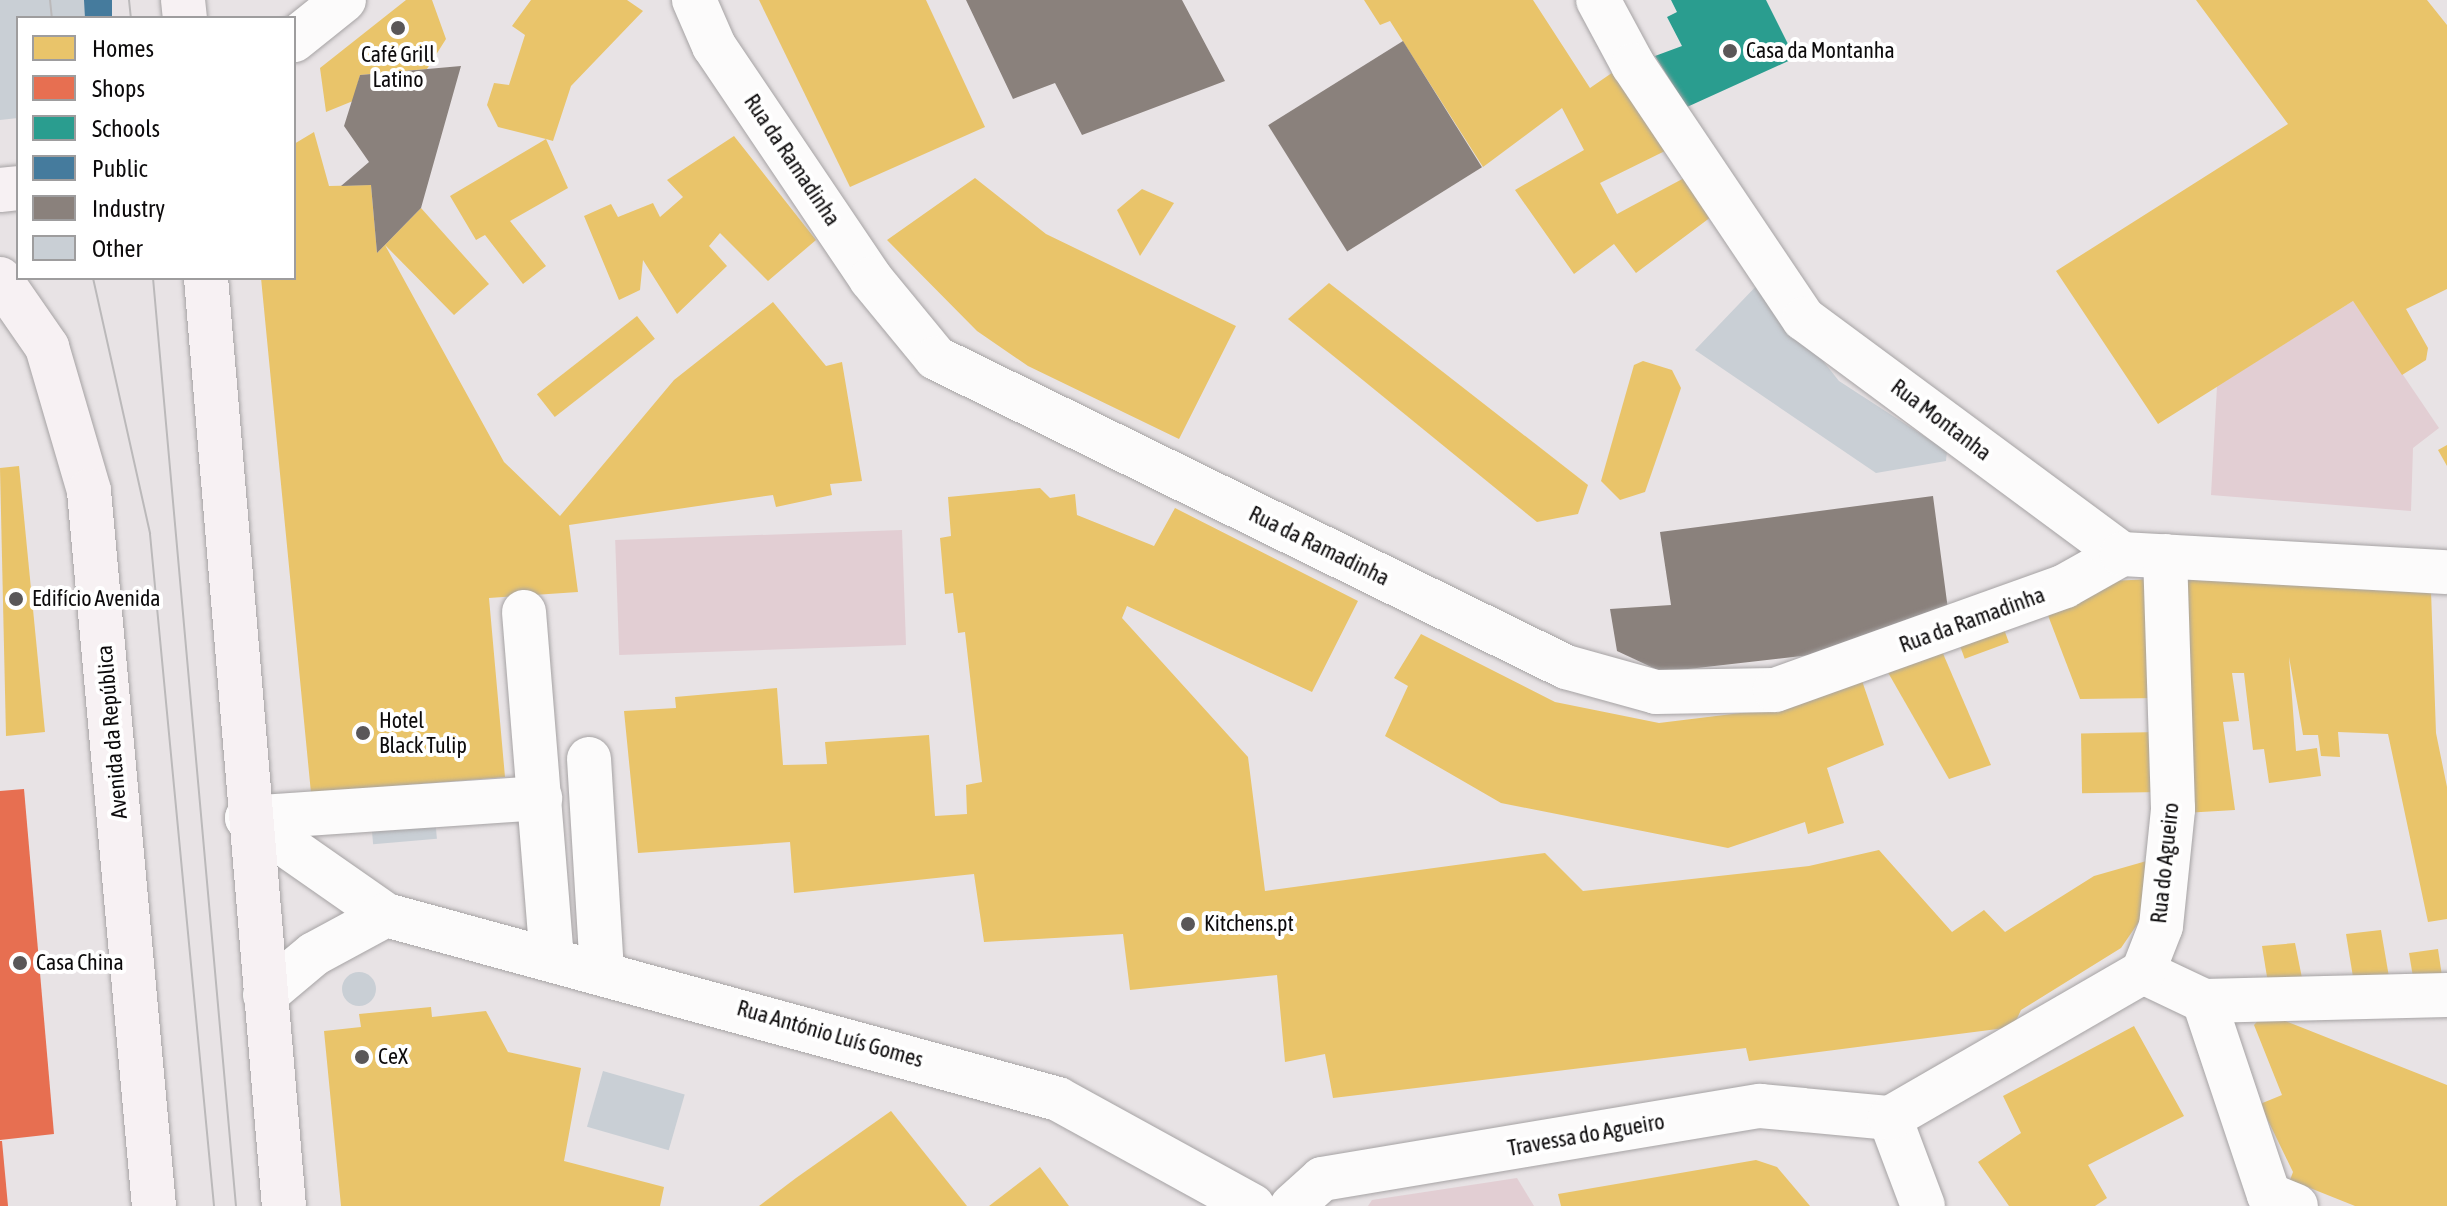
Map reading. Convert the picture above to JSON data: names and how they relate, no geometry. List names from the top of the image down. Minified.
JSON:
{"streets":{"main road":["Avenida da República"],"street":["Rua da Ramadinha","Rua Montanha","Rua do Agueiro","Rua António Luís Gomes","Travessa do Agueiro"]},"crossings":[["Rua da Ramadinha","Rua Montanha"]],"places":["Café Grill Latino","Casa da Montanha","Edifício Avenida","Hotel Black Tulip","Kitchens.pt","Casa China","CeX"],"legend":["Homes","Shops","Schools","Public","Industry","Other"]}
